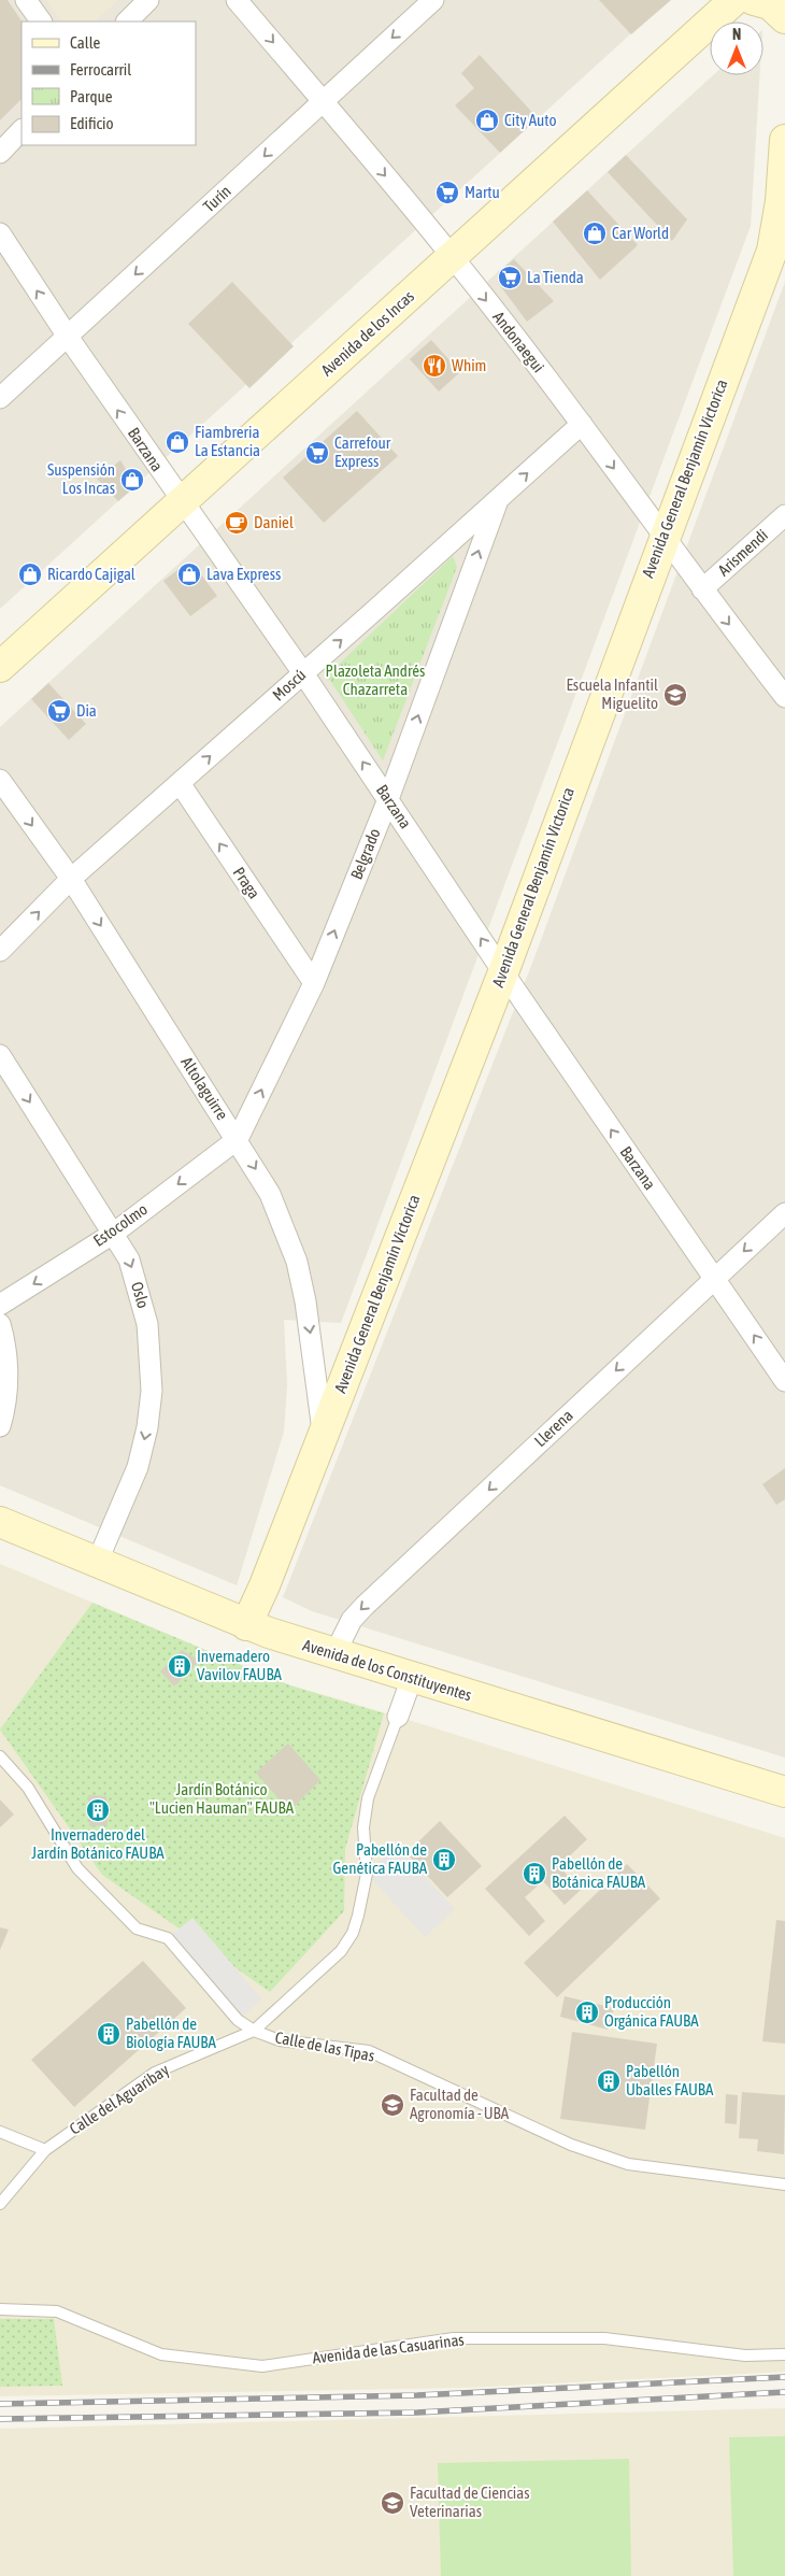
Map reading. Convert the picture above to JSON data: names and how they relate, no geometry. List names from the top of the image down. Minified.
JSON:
{"streets":{"main road":["Avenida de los Incas","Avenida General Benjamín Victorica","Avenida de los Constituyentes"],"street":["Turín","Andonaegui","Barzana","Arismendi","Moscú","Belgrado","Praga","Altolaguirre","Estocolmo","Oslo","Llerena"],"lane":["Calle de las Tipas","Calle del Aguaribay","Avenida de las Casuarinas"]},"crossings":[["Turín","Andonaegui"],["Turín","Barzana"],["Avenida de los Incas","Andonaegui"],["Avenida de los Incas","Barzana"],["Andonaegui","Avenida General Benjamín Victorica"],["Andonaegui","Arismendi"],["Andonaegui","Moscú"],["Barzana","Avenida General Benjamín Victorica"],["Barzana","Moscú"],["Barzana","Belgrado"],["Barzana","Llerena"],["Avenida General Benjamín Victorica","Altolaguirre"],["Avenida General Benjamín Victorica","Avenida de los Constituyentes"],["Moscú","Belgrado"],["Moscú","Praga"],["Moscú","Altolaguirre"],["Belgrado","Praga"],["Belgrado","Altolaguirre"],["Belgrado","Estocolmo"],["Altolaguirre","Estocolmo"],["Estocolmo","Oslo"],["Oslo","Avenida de los Constituyentes"],["Llerena","Avenida de los Constituyentes"],["Calle de las Tipas","Calle del Aguaribay"]],"one_way":["Turín","Andonaegui","Barzana","Moscú","Belgrado","Praga","Altolaguirre","Estocolmo","Oslo","Llerena"],"parks":["Plazoleta Andrés Chazarreta","Jardín Botánico \"Lucien Hauman\" FAUBA"],"places":{"shop":["City Auto","Car World","Fiambreria La Estancia","Suspensión Los Incas","Ricardo Cajigal","Lava Express"],"supermarket":["Martu","La Tienda","Carrefour Express","Dia"],"restaurant":["Whim"],"cafe":["Daniel"],"school or university":["Escuela Infantil Miguelito","Facultad de Agronomía - UBA","Facultad de Ciencias Veterinarias"],"building":["Invernadero Vavilov FAUBA","Invernadero del Jardín Botánico FAUBA","Pabellón de Genética FAUBA","Pabellón de Botánica FAUBA","Producción Orgánica FAUBA","Pabellón de Biología FAUBA","Pabellón Uballes FAUBA"]},"legend":["Calle","Ferrocarril","Parque","Edificio"],"north":"top"}
